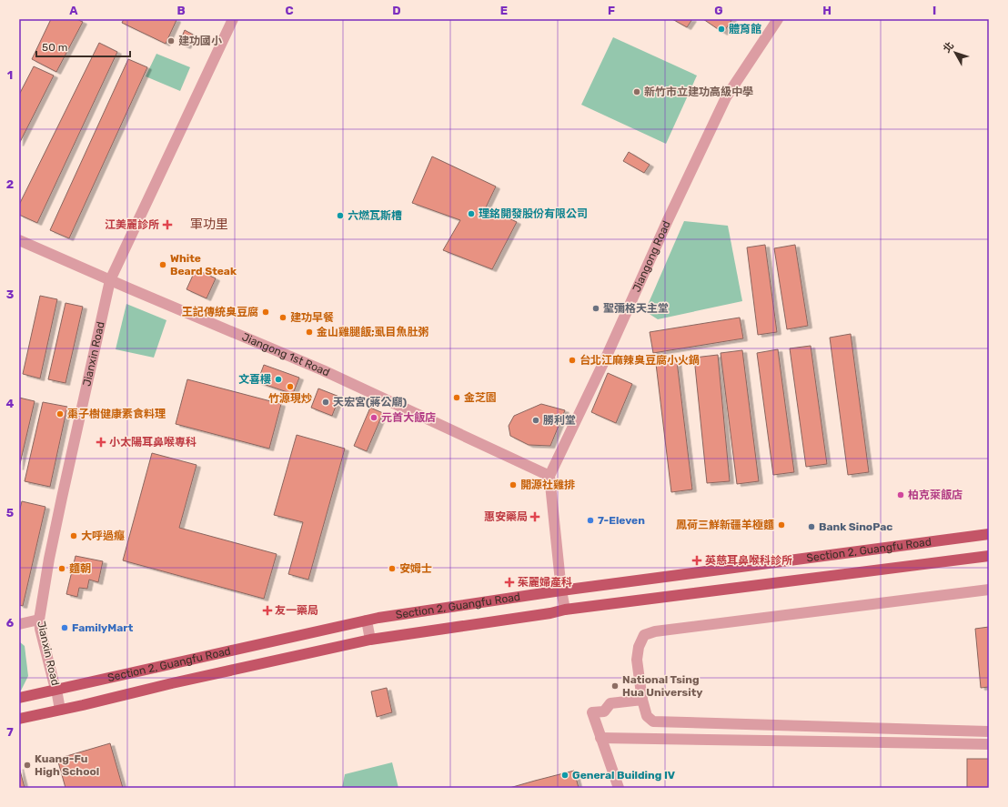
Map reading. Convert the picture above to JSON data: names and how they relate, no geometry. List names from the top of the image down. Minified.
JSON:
{"streets":{"main road":["Section 2, Guangfu Road"],"street":["Jiangong Road","Jianxin Road","Jiangong 1st Road"]},"crossings":[["Jiangong Road","Jiangong 1st Road"],["Jianxin Road","Jiangong 1st Road"],["Jianxin Road","Section 2, Guangfu Road"]],"districts":["軍功里"],"places":{"other":["體育館","建功國小","新竹市立建功高級中學","理銘開發股份有限公司","六燃瓦斯槽","White Beard Steak","聖彌格天主堂","王記傳統臭豆腐","建功早餐","金山雞腿飯;虱目魚肚粥","台北江麻辣臭豆腐小火鍋","文喜樓","竹源現炒","金芝園","天宏宮(蔣公廟)","棗子樹健康素食料理","元首大飯店","勝利堂","開源社雞排","柏克萊飯店","7-Eleven","鳳荷三鮮新疆羊極麵","Bank SinoPac","大呼過癮","麵朝","安姆士","FamilyMart","National Tsing Hua University","Kuang-Fu High School","General Building IV"],"health":["江美麗診所","小太陽耳鼻喉專科","惠安藥局","英慈耳鼻喉科診所","茱麗婦產科","友一藥局"]},"scale_bar":"50 m","north":"top left","grid":{"columns":["A","B","C","D","E","F","G","H","I"],"rows":["1","2","3","4","5","6","7"]}}
